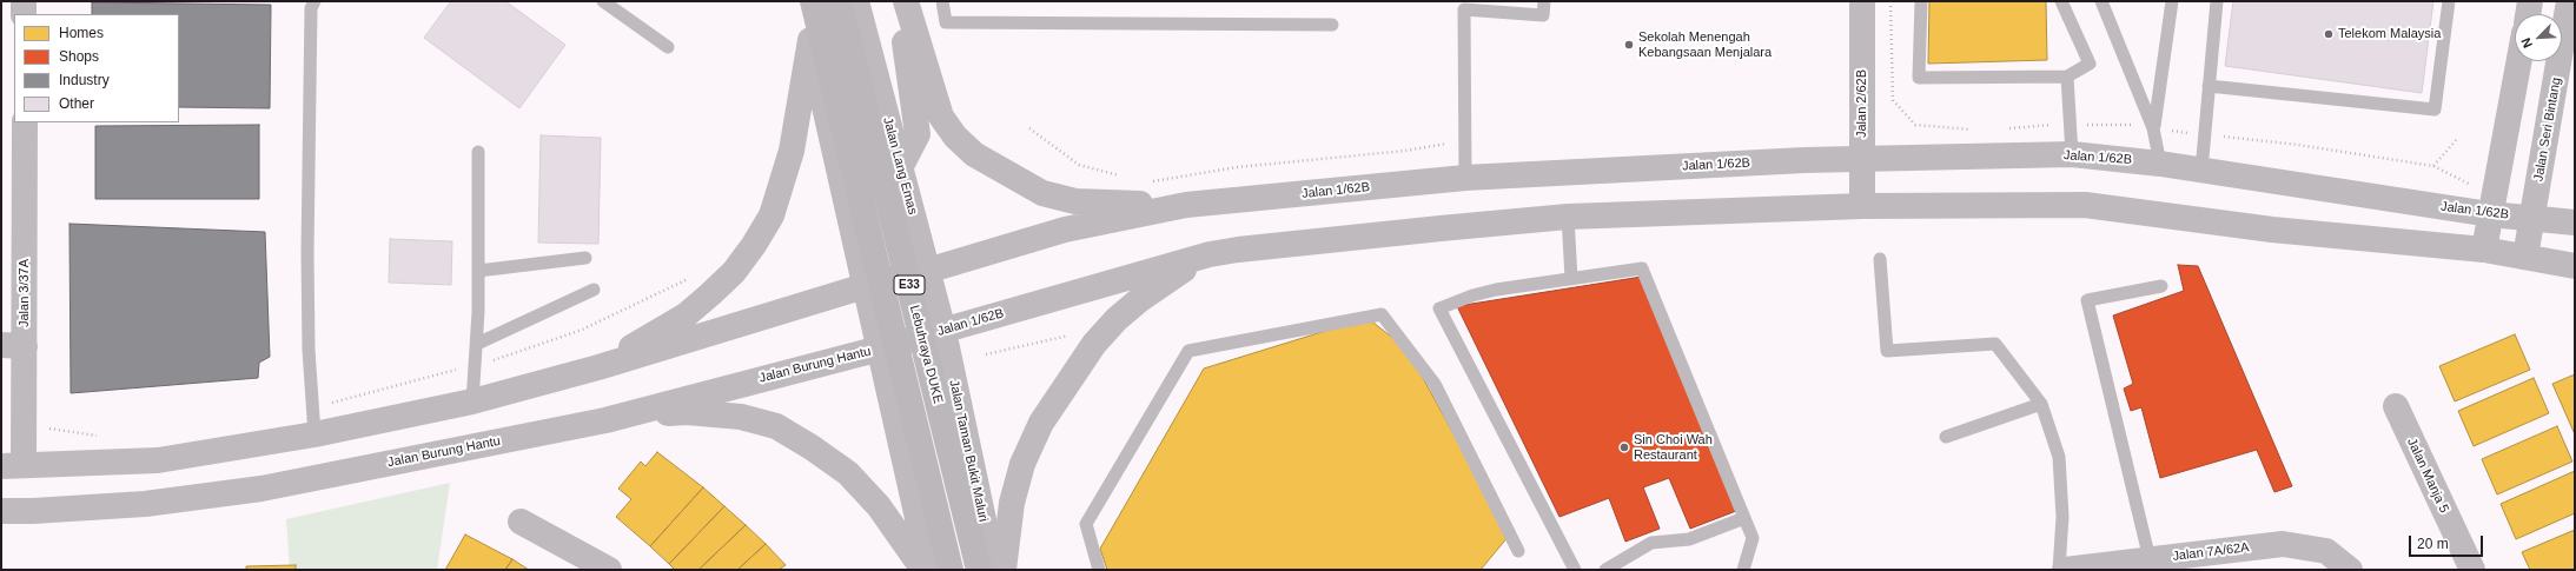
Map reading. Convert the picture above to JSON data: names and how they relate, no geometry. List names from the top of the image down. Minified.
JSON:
{"streets":{"highway":["E33","Lebuhraya DUKE"],"main road":["Jalan 2/62B","Jalan Seri Bintang","Jalan 1/62B","Jalan Lang Emas","Jalan 3/37A","Jalan Burung Hantu","Jalan Taman Bukit Maluri","Jalan Manja 5","Jalan 7A/62A"]},"crossings":[["Jalan 2/62B","Jalan 1/62B"],["Jalan Seri Bintang","Jalan 1/62B"],["Jalan 1/62B","Jalan Lang Emas"],["Jalan 1/62B","Jalan Burung Hantu"],["Jalan 1/62B","Jalan Taman Bukit Maluri"],["Jalan Lang Emas","Jalan Taman Bukit Maluri"]],"places":["Telekom Malaysia","Sekolah Menengah Kebangsaan Menjalara","Sin Choi Wah Restaurant"],"legend":["Homes","Shops","Industry","Other"],"scale_bar":"20 m","north":"bottom left"}
